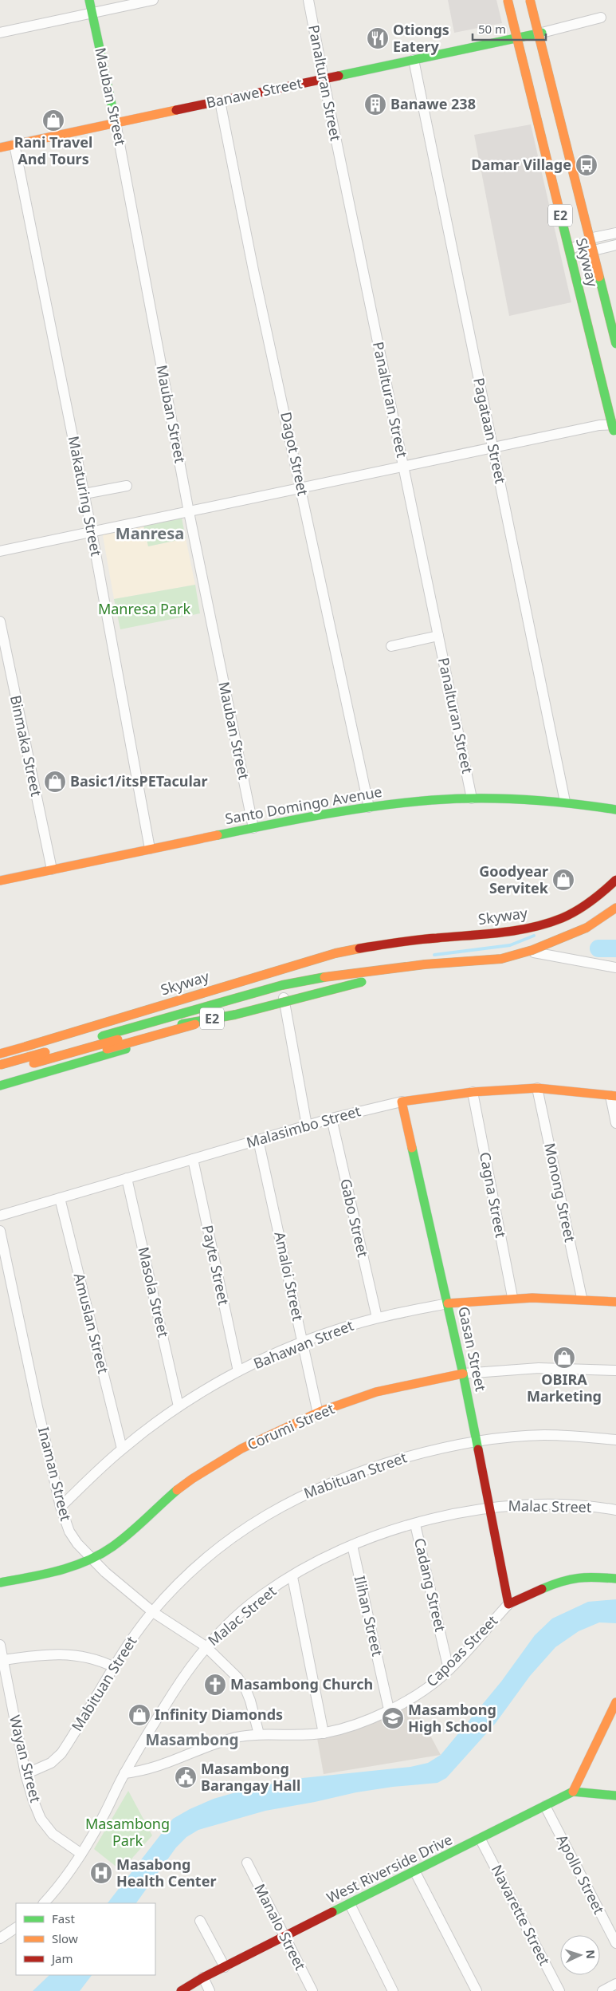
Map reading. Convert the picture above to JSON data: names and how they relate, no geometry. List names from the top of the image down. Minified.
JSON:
{"streets":{"main road":["Banawe Street","Mauban Street","E2","Skyway","Santo Domingo Avenue","Malasimbo Street","Bahawan Street","Gasan Street","Corumi Street","Capoas Street","West Riverside Drive"],"street":["Panalturan Street","Pagataan Street","Dagot Street","Makaturing Street","Binmaka Street","Monong Street","Cagna Street","Gabo Street","Payte Street","Amaloi Street","Masola Street","Amuslan Street","Inaman Street","Mabituan Street","Malac Street","Cadang Street","Ilihan Street","Wayan Street","Apollo Street","Navarette Street","Manalo Street"]},"crossings":[["Panalturan Street","Banawe Street"],["Panalturan Street","Santo Domingo Avenue"],["Banawe Street","Mauban Street"],["Banawe Street","Pagataan Street"],["Banawe Street","Dagot Street"],["Banawe Street","Makaturing Street"],["Mauban Street","Santo Domingo Avenue"],["Pagataan Street","Santo Domingo Avenue"],["Dagot Street","Santo Domingo Avenue"],["Makaturing Street","Santo Domingo Avenue"],["Binmaka Street","Santo Domingo Avenue"],["Malasimbo Street","Monong Street"],["Malasimbo Street","Cagna Street"],["Malasimbo Street","Gabo Street"],["Malasimbo Street","Payte Street"],["Malasimbo Street","Amaloi Street"],["Malasimbo Street","Masola Street"],["Malasimbo Street","Amuslan Street"],["Malasimbo Street","Gasan Street"],["Monong Street","Bahawan Street"],["Cagna Street","Bahawan Street"],["Gabo Street","Bahawan Street"],["Payte Street","Bahawan Street"],["Amaloi Street","Bahawan Street"],["Amaloi Street","Corumi Street"],["Masola Street","Bahawan Street"],["Amuslan Street","Bahawan Street"],["Bahawan Street","Gasan Street"],["Bahawan Street","Inaman Street"],["Gasan Street","Corumi Street"],["Gasan Street","Mabituan Street"],["Gasan Street","Malac Street"],["Gasan Street","Capoas Street"],["Corumi Street","Inaman Street"],["Inaman Street","Mabituan Street"],["Inaman Street","Malac Street"],["Inaman Street","Capoas Street"],["Mabituan Street","Wayan Street"],["Malac Street","Cadang Street"],["Malac Street","Ilihan Street"],["Malac Street","Capoas Street"],["Malac Street","Wayan Street"],["Cadang Street","Capoas Street"],["Ilihan Street","Capoas Street"],["West Riverside Drive","Apollo Street"],["West Riverside Drive","Navarette Street"],["West Riverside Drive","Manalo Street"]],"districts":["Manresa","Masambong"],"parks":["Manresa Park","Masambong Park"],"places":{"restaurant":["Otiongs Eatery"],"building":["Banawe 238"],"shop":["Rani Travel And Tours","Basic1/itsPETacular","Goodyear Servitek","OBIRA Marketing","Infinity Diamonds"],"bus stop":["Damar Village"],"church":["Masambong Church"],"school or university":["Masambong High School"],"public building":["Masambong Barangay Hall"],"hospital":["Masabong Health Center"]},"legend":["Fast","Slow","Jam"],"scale_bar":"50 m","north":"right"}
